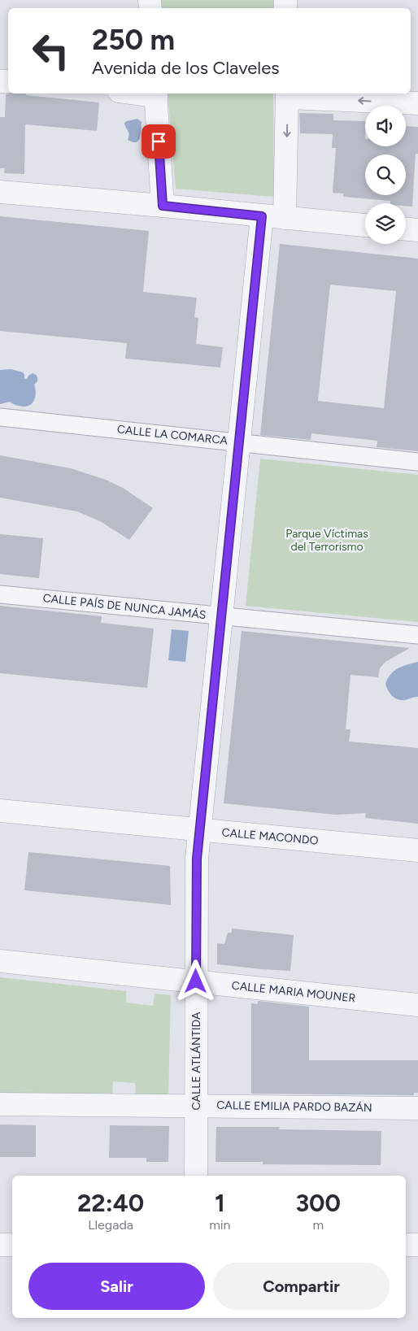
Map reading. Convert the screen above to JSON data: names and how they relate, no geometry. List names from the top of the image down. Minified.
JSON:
{"streets":{"street":["CALLE LA COMARCA","CALLE PAÍS DE NUNCA JAMÁS","CALLE MACONDO","CALLE MARIA MOUNER","CALLE ATLÁNTIDA","CALLE EMILIA PARDO BAZÁN"]},"crossings":[["CALLE LA COMARCA","CALLE ATLÁNTIDA"],["CALLE PAÍS DE NUNCA JAMÁS","CALLE ATLÁNTIDA"],["CALLE MACONDO","CALLE ATLÁNTIDA"],["CALLE MARIA MOUNER","CALLE ATLÁNTIDA"],["CALLE ATLÁNTIDA","CALLE EMILIA PARDO BAZÁN"]],"parks":["Parque Víctimas del Terrorismo"],"page":{"turn":["250 m","Avenida de los Claveles"],"eta":["22:40","Llegada","1","min","300","m"],"buttons":["Salir","Compartir"]}}
